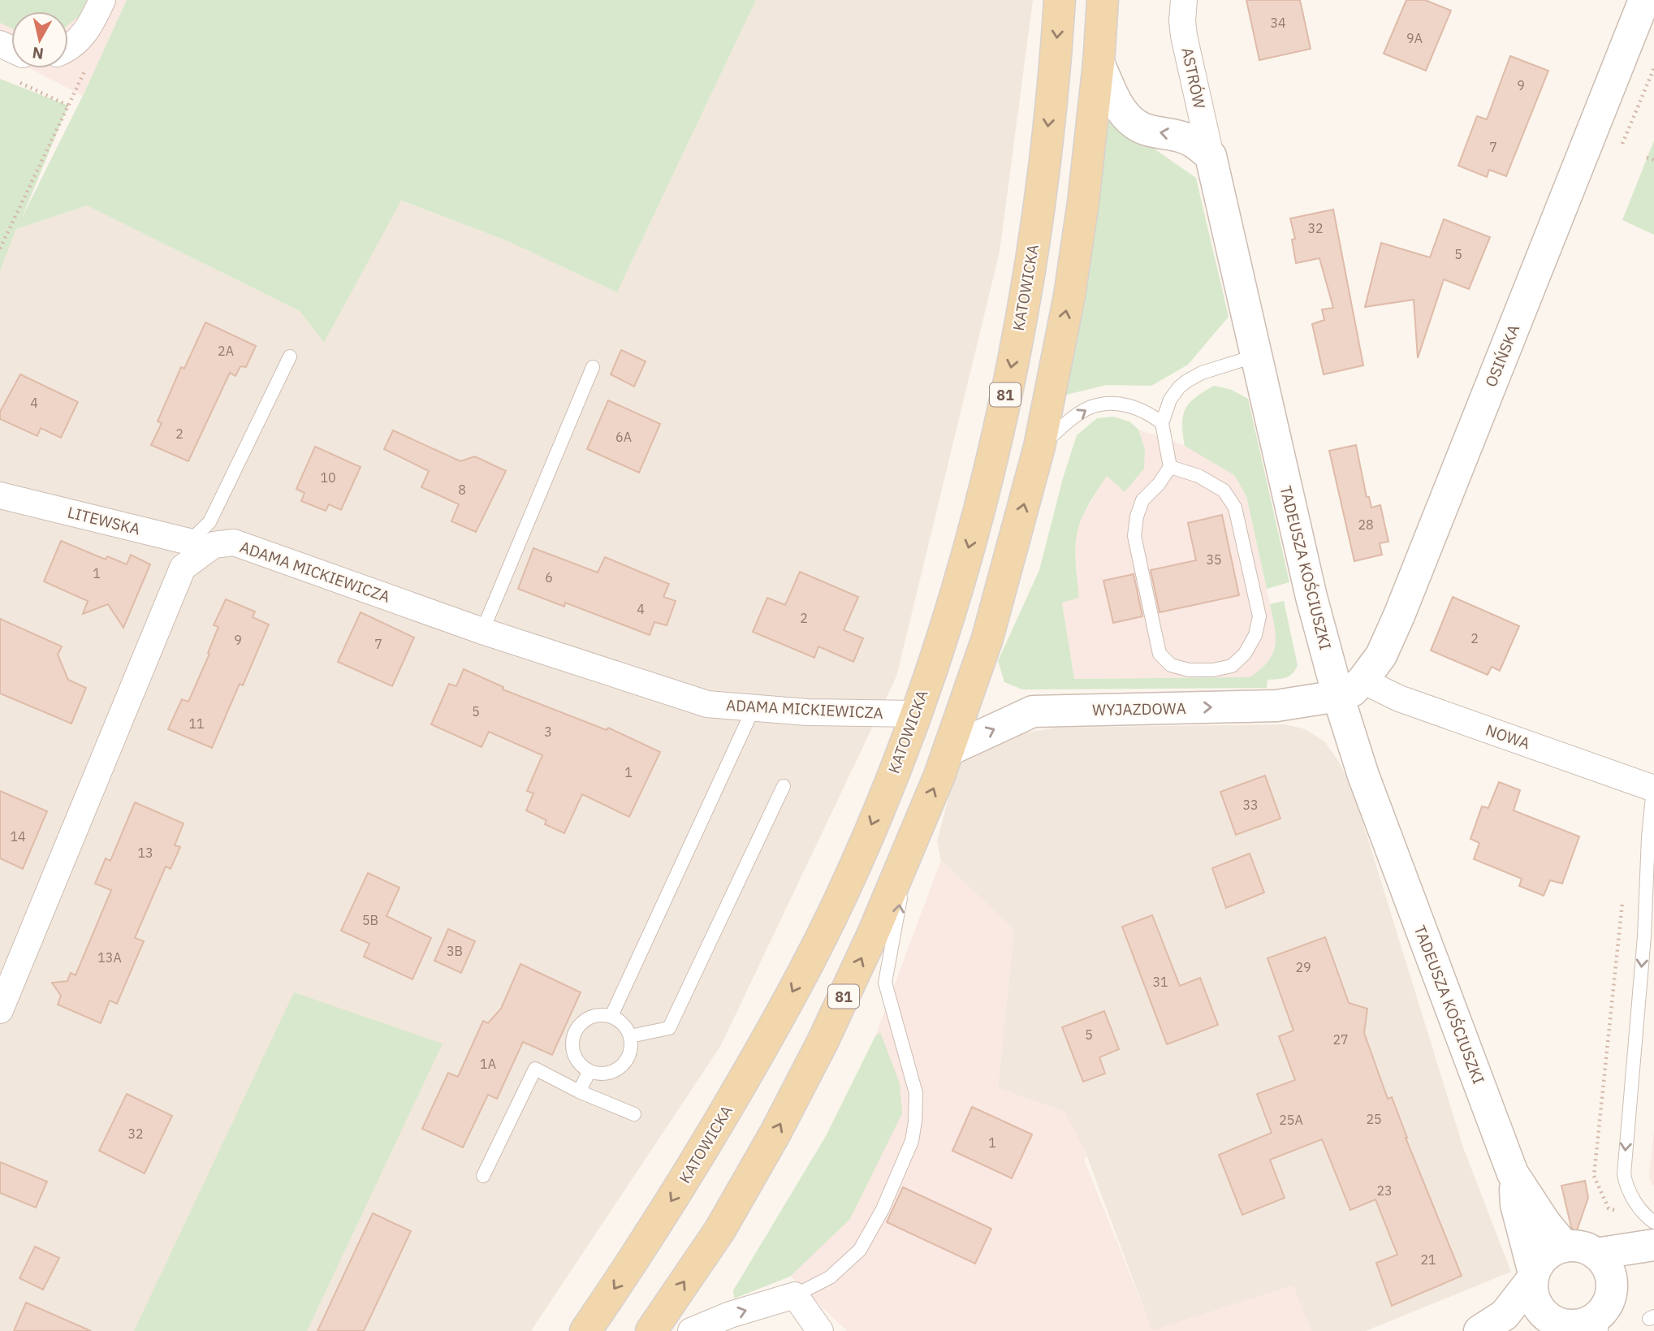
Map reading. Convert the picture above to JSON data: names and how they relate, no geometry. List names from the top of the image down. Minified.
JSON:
{"streets":{"main road":["KATOWICKA","81"],"street":["ASTRÓW","OSIŃSKA","LITEWSKA","TADEUSZA KOŚCIUSZKI","ADAMA MICKIEWICZA","WYJAZDOWA","NOWA"]},"crossings":[["ASTRÓW","TADEUSZA KOŚCIUSZKI"],["KATOWICKA","ADAMA MICKIEWICZA"],["OSIŃSKA","TADEUSZA KOŚCIUSZKI"],["OSIŃSKA","WYJAZDOWA"],["OSIŃSKA","NOWA"],["81","WYJAZDOWA"],["LITEWSKA","ADAMA MICKIEWICZA"],["TADEUSZA KOŚCIUSZKI","WYJAZDOWA"],["TADEUSZA KOŚCIUSZKI","NOWA"],["WYJAZDOWA","NOWA"]],"one_way":["WYJAZDOWA"],"house_numbers":["34","9A","9","7","32","5","2A","4","2","6A","10","8","28","35","1","6","4","2","2","9","7","5","11","3","1","33","14","13","5B","3B","13A","29","31","5","27","1A","25","25A","32","1","23","21"],"north":"bottom"}
